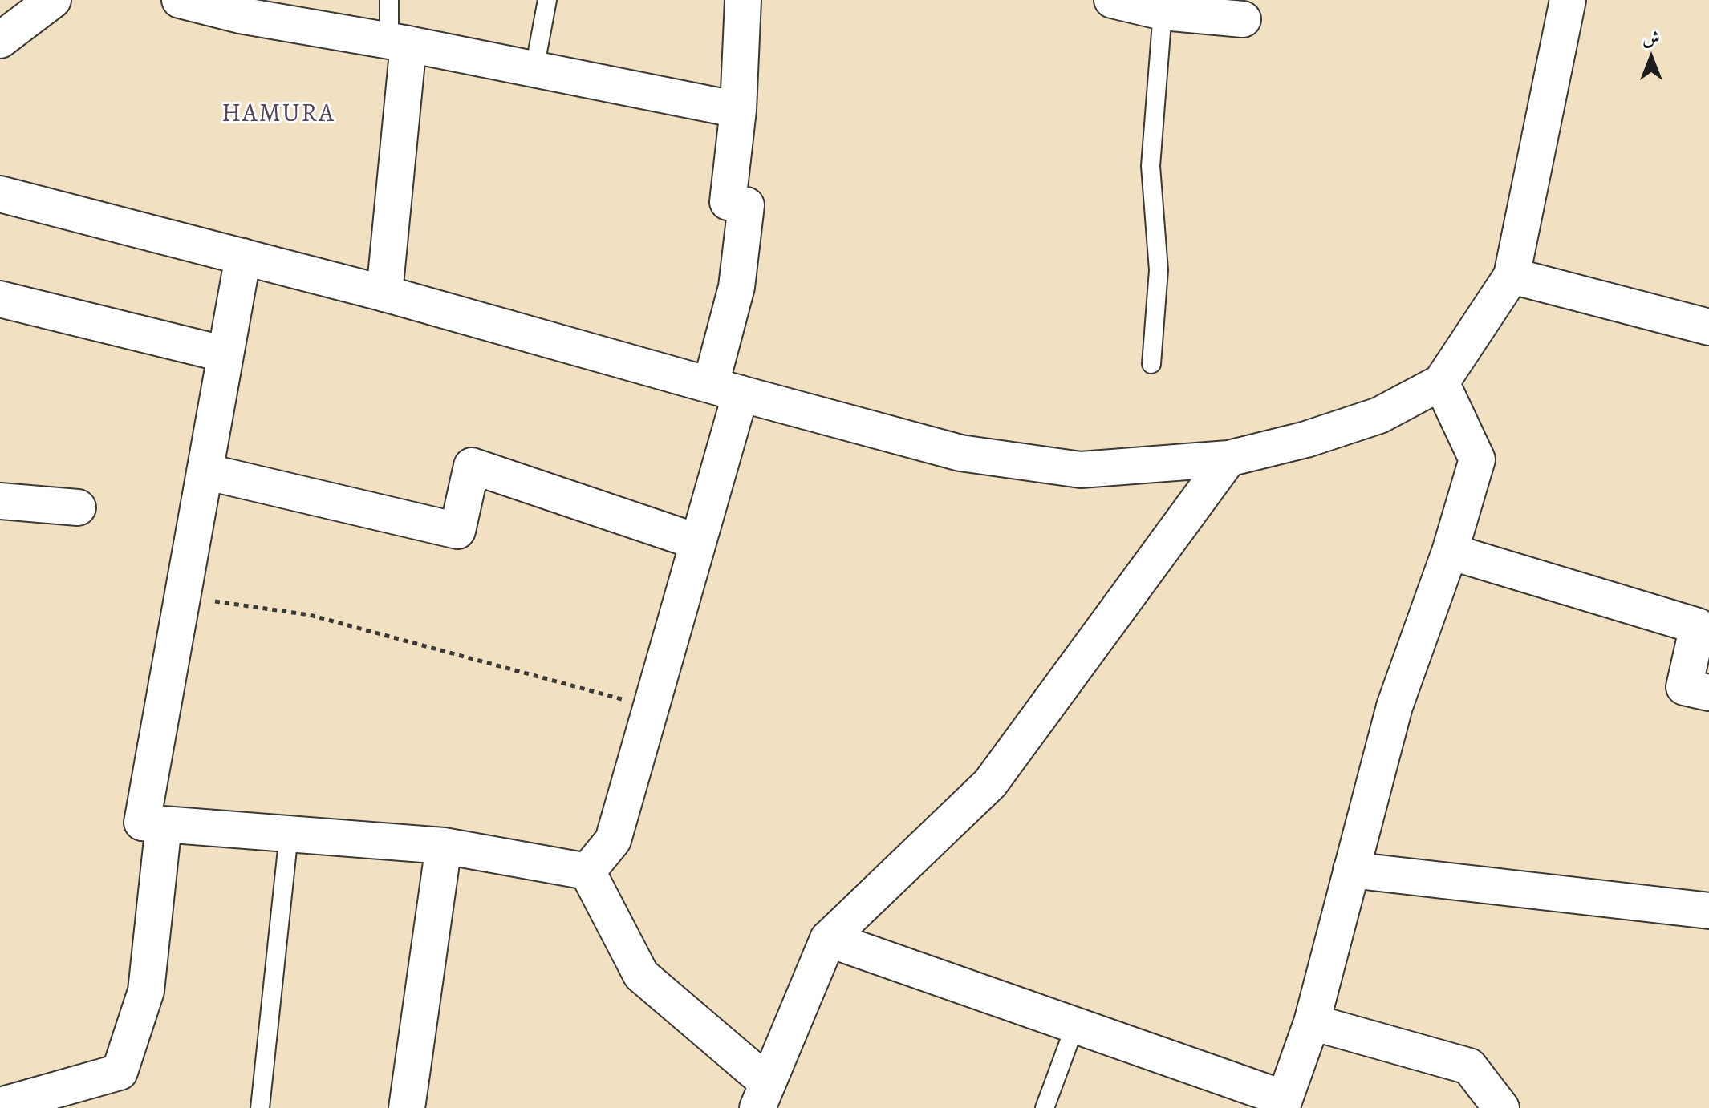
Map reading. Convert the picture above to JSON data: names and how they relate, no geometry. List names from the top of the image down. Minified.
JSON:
{"districts":["HAMURA"],"north":"top"}
